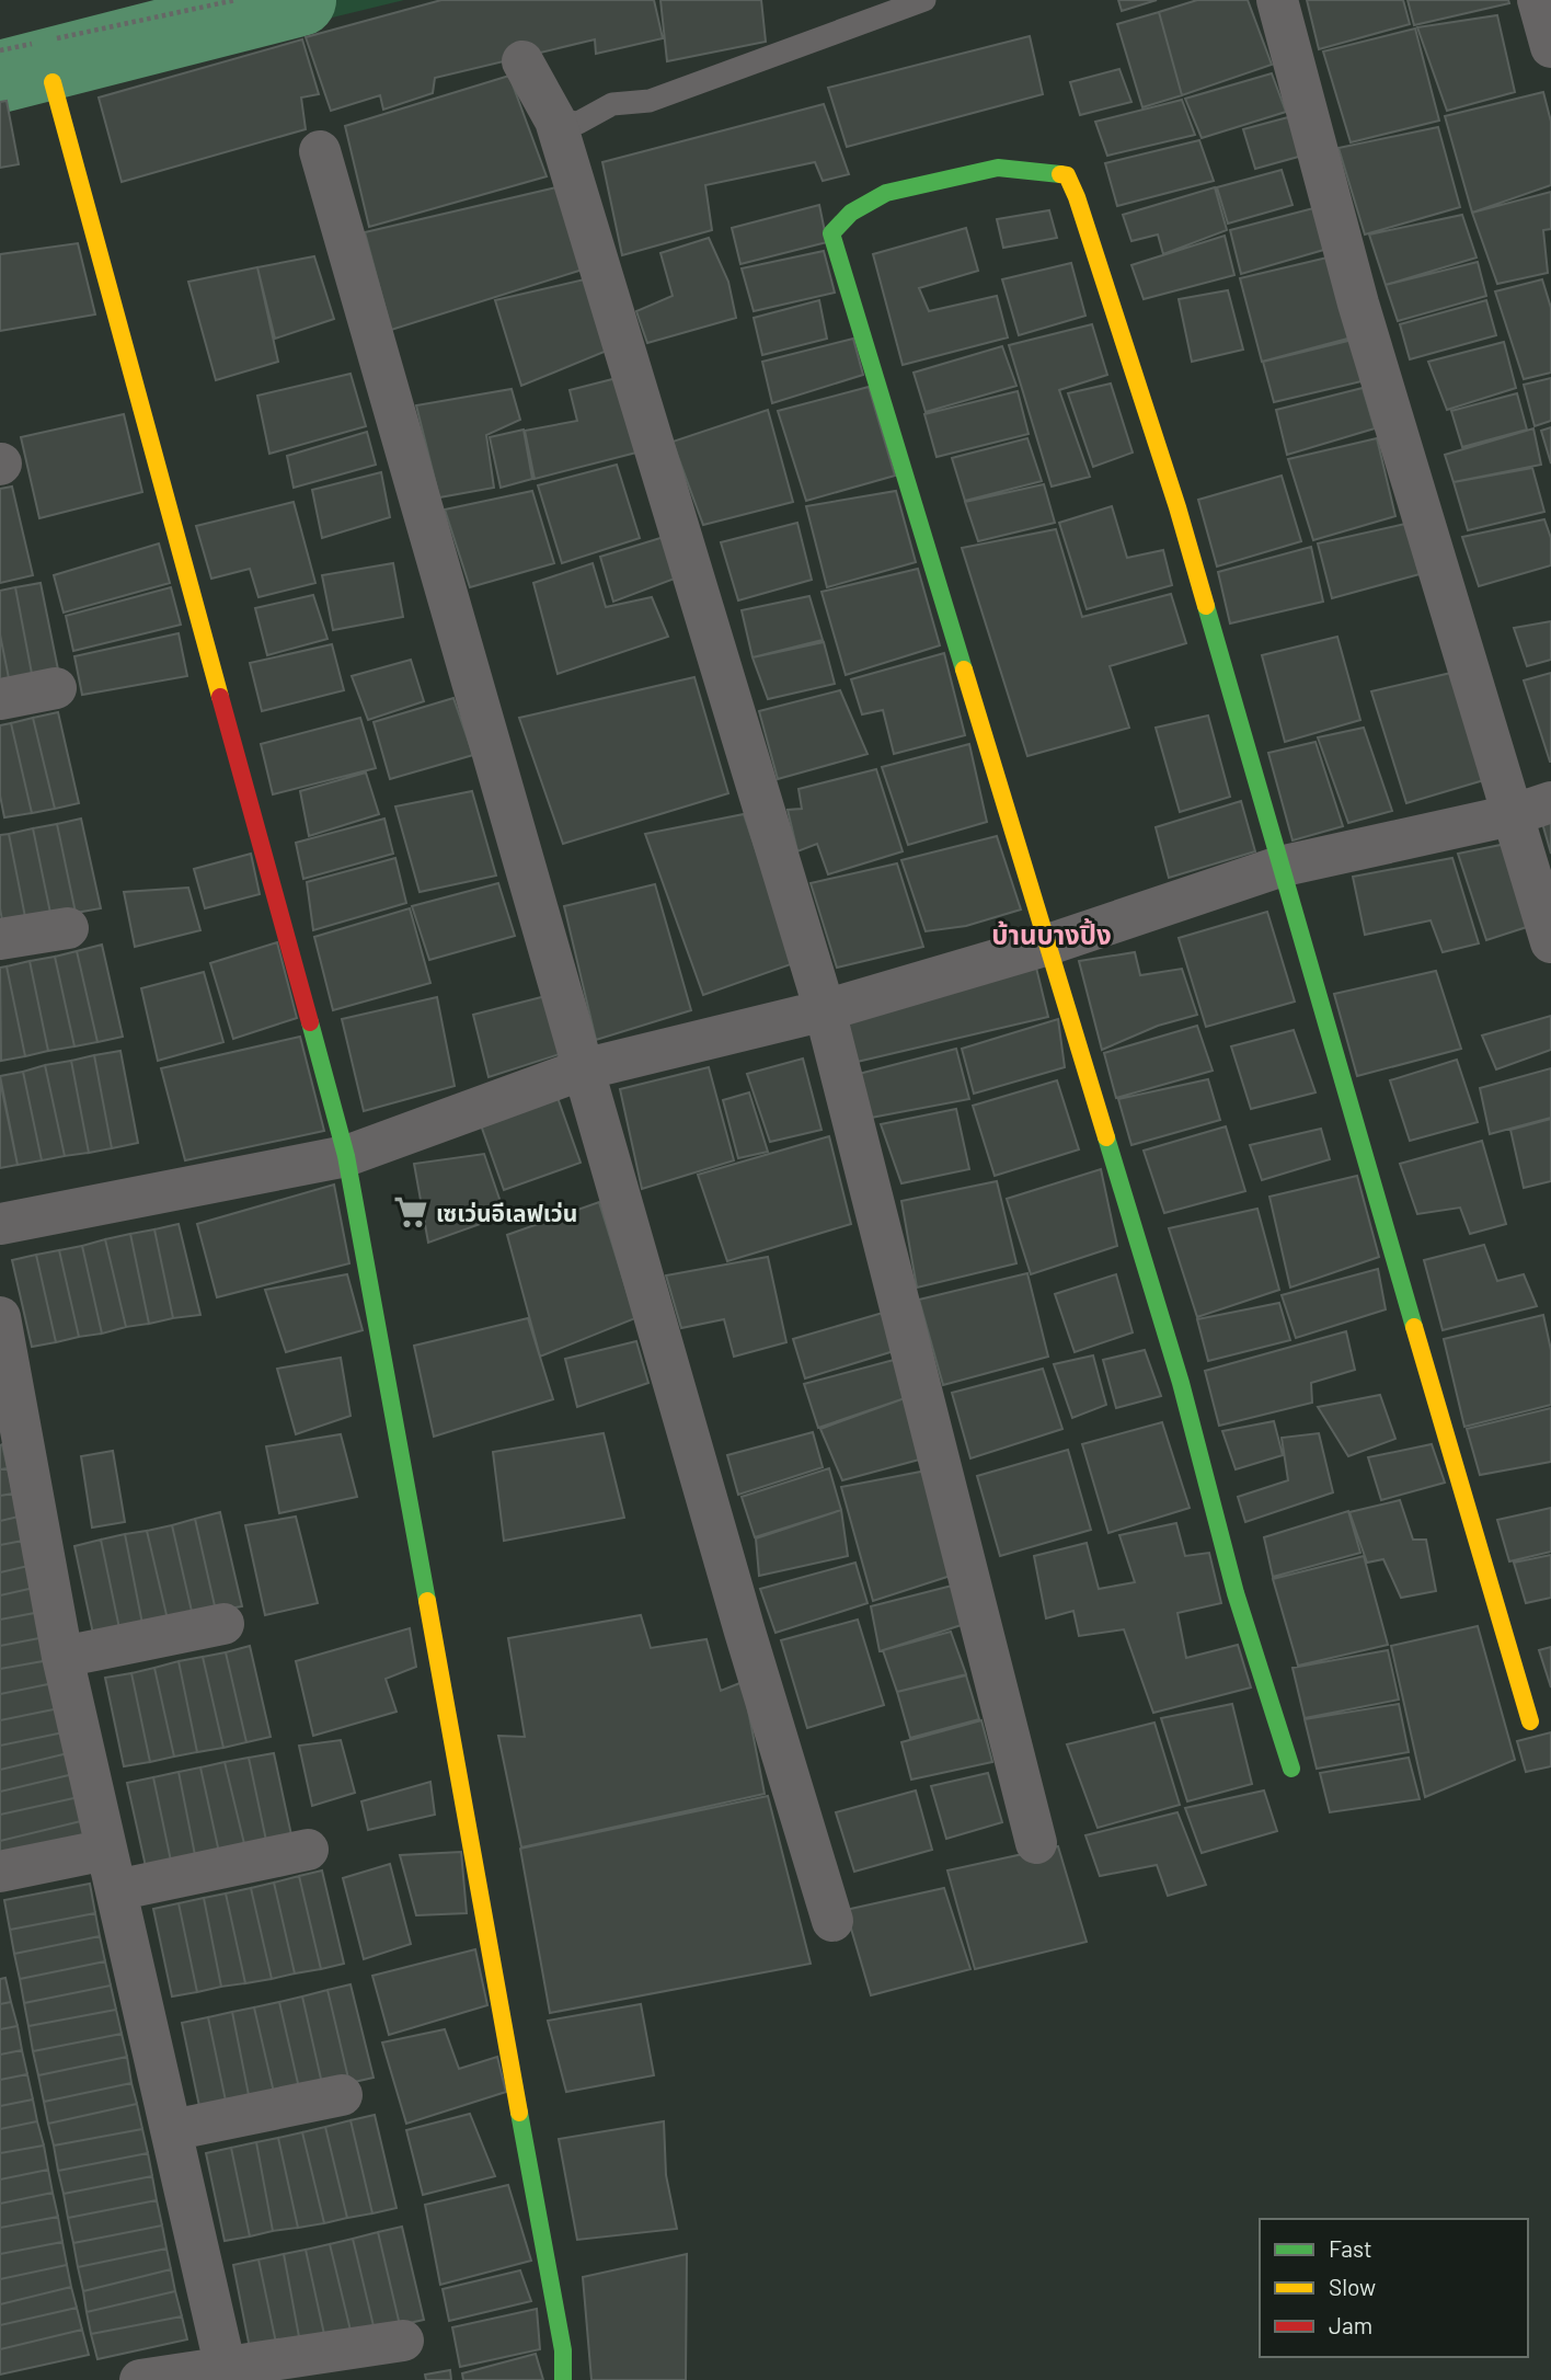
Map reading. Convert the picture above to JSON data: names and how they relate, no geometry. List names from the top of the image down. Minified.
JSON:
{"districts":["บ้านบางปิ้ง"],"places":{"supermarket":["เซเว่นอีเลฟเว่น"]},"legend":["Fast","Slow","Jam"]}
